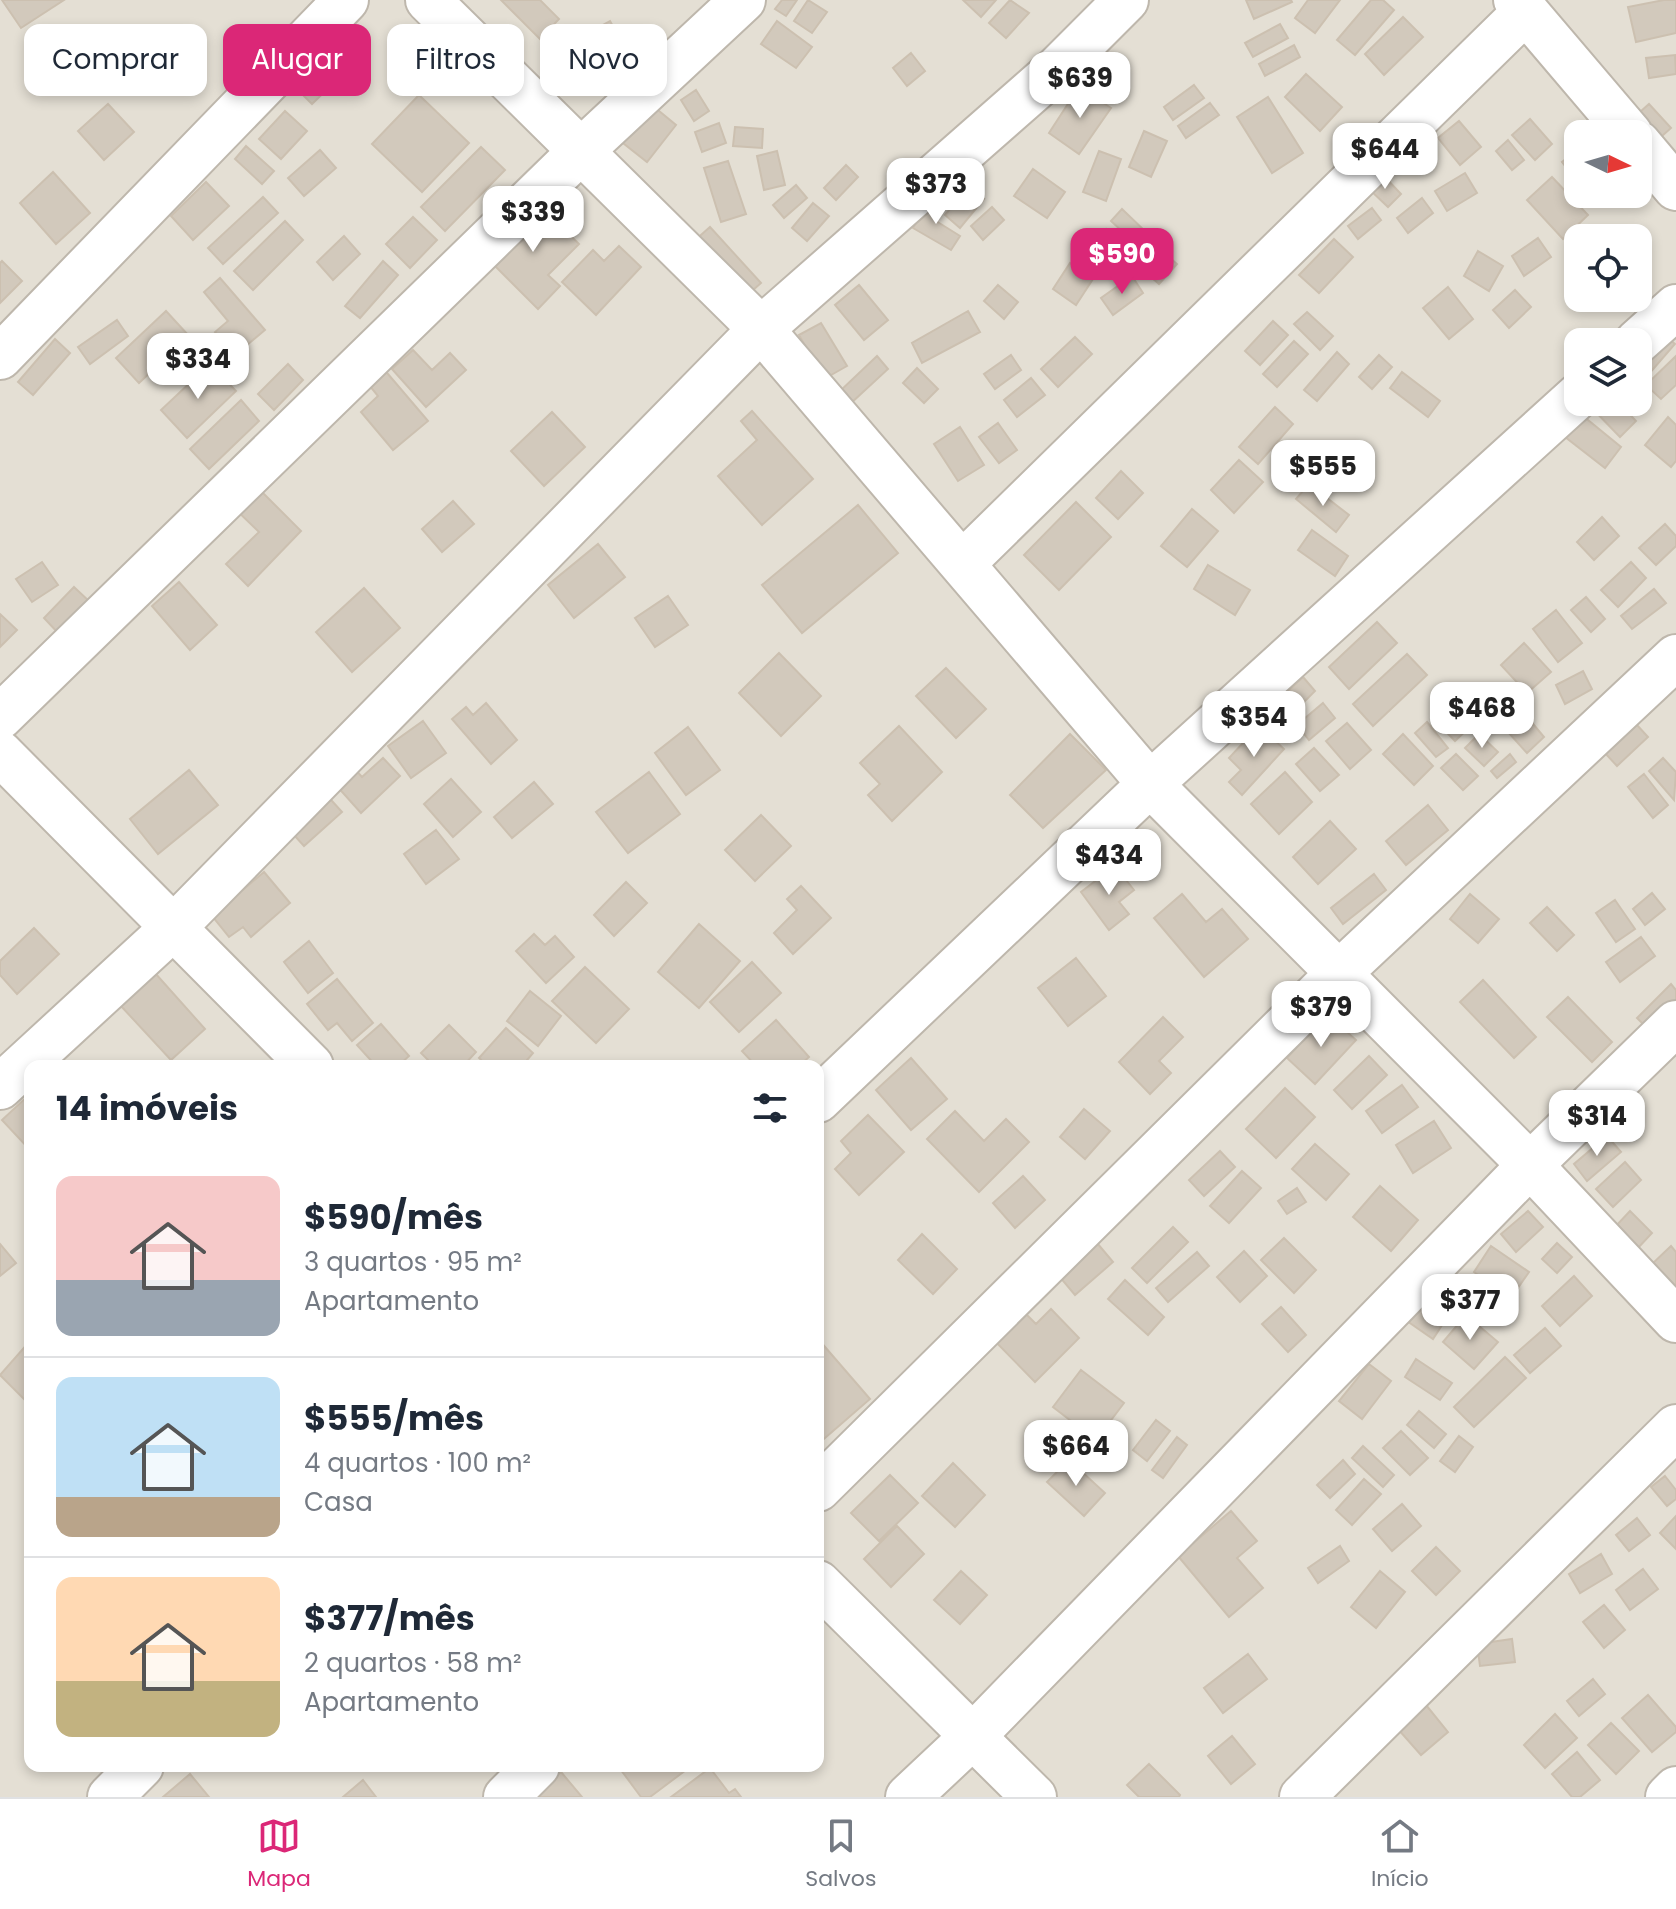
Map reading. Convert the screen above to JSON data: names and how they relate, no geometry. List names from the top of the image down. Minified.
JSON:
{"north":"right","page":{"chip":["Comprar","Alugar","Filtros","Novo"],"price":["$639","$644","$373","$339","$590","$334","$555","$468","$354","$434","$379","$314","$377","$664"],"heading":"14 imóveis","list":[{"name":"$590/mês","note":"3 quartos · 95 m² · Apartamento"},{"name":"$555/mês","note":"4 quartos · 100 m² · Casa"},{"name":"$377/mês","note":"2 quartos · 58 m² · Apartamento"}],"tabs":["Mapa","Salvos","Início"]}}
